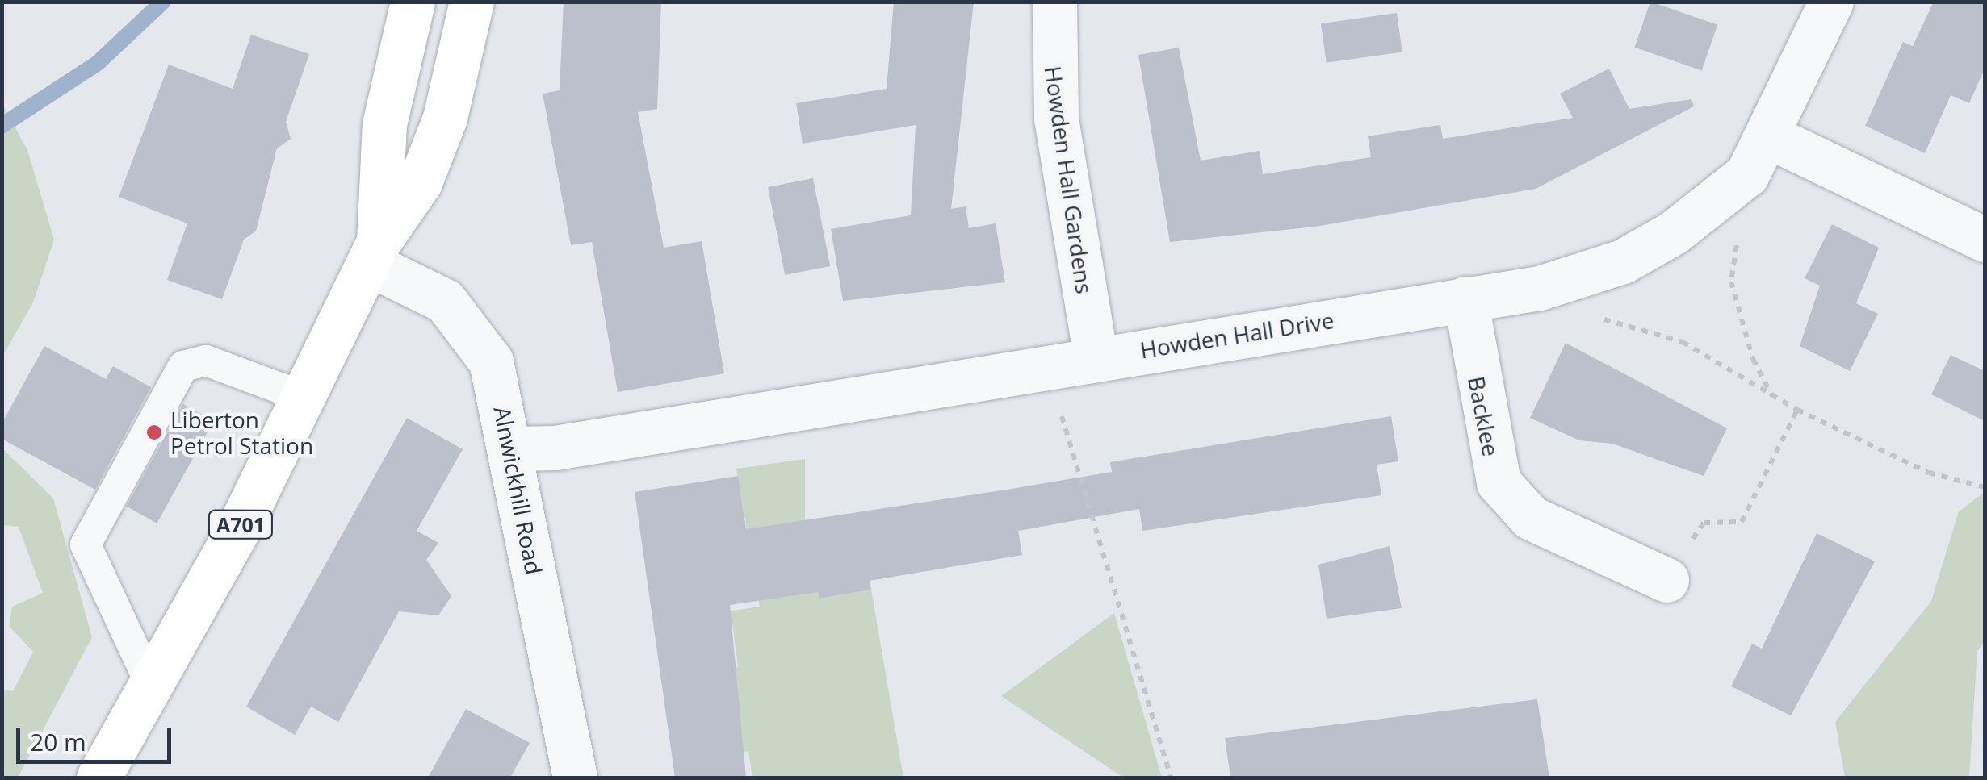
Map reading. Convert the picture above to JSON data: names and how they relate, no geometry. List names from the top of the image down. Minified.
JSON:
{"streets":{"main road":["A701"],"street":["Howden Hall Gardens","Howden Hall Drive","Backlee","Alnwickhill Road"]},"crossings":[["Howden Hall Gardens","Howden Hall Drive"],["Howden Hall Drive","Backlee"],["Howden Hall Drive","Alnwickhill Road"],["Alnwickhill Road","A701"]],"places":["Liberton Petrol Station"],"scale_bar":"20 m"}
